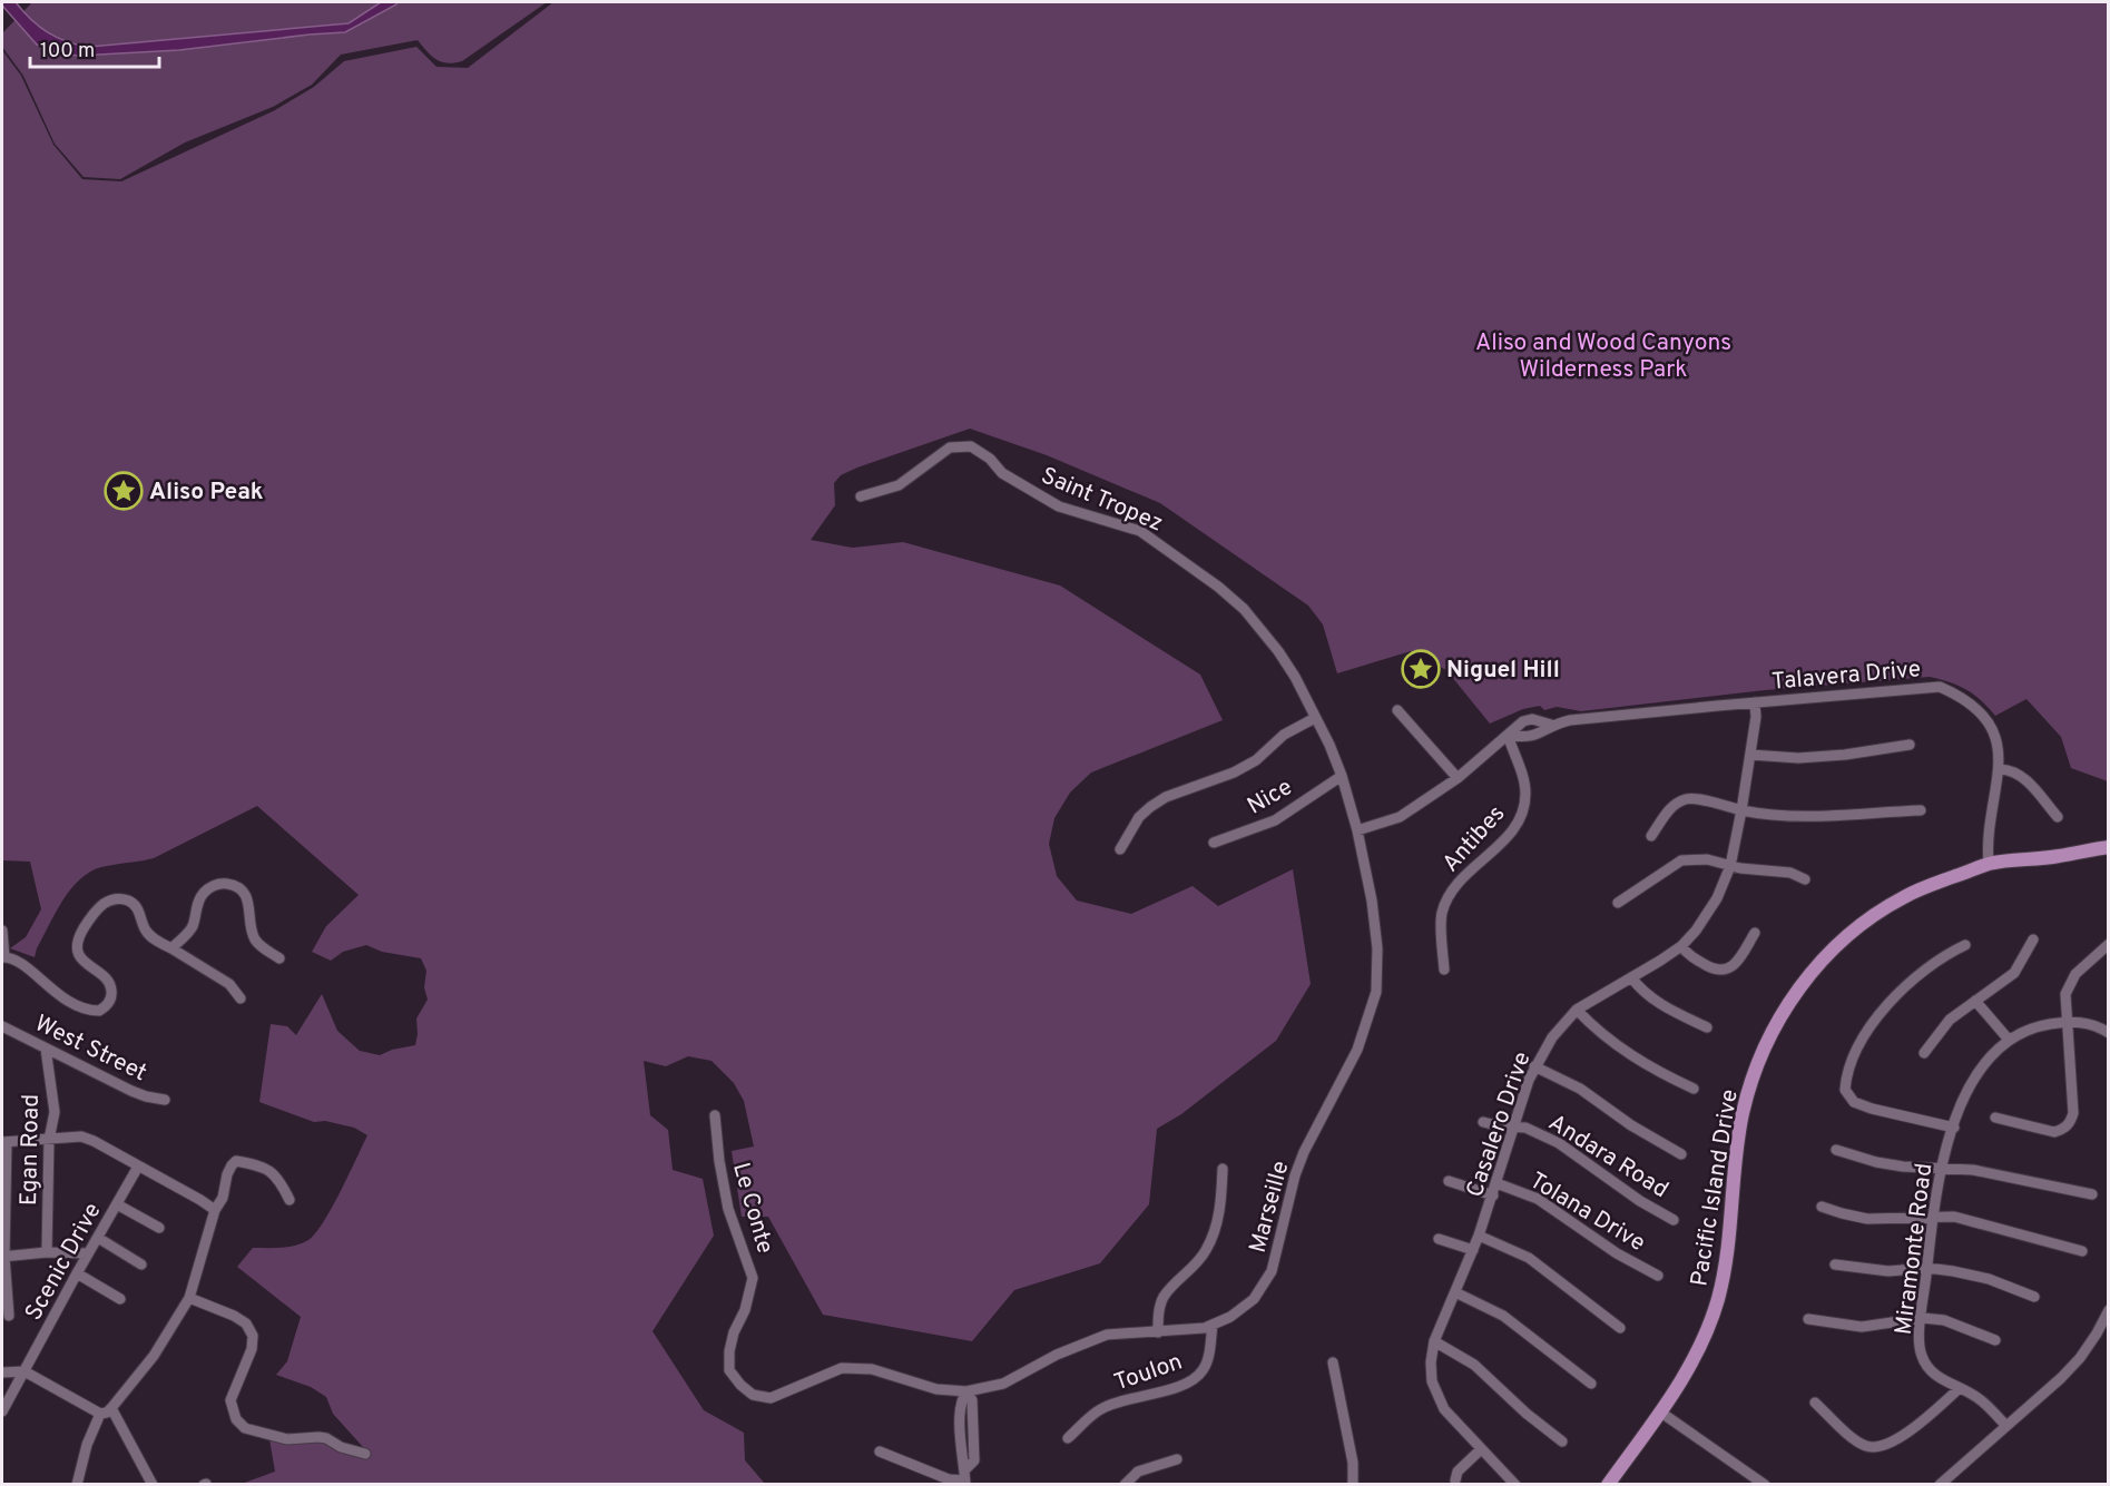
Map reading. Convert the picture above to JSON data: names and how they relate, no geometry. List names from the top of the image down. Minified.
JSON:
{"streets":{"main road":["Pacific Island Drive"],"street":["Saint Tropez","Talavera Drive","Nice","Antibes","West Street","Casalero Drive","Egan Road","Andara Road","Marseille","Le Conte","Tolana Drive","Miramonte Road","Scenic Drive","Toulon"]},"crossings":[["Saint Tropez","Talavera Drive"],["Saint Tropez","Nice"],["Saint Tropez","Marseille"],["Talavera Drive","Antibes"],["Talavera Drive","Casalero Drive"],["Talavera Drive","Pacific Island Drive"],["Talavera Drive","Marseille"],["West Street","Egan Road"],["Casalero Drive","Andara Road"],["Casalero Drive","Tolana Drive"],["Marseille","Le Conte"],["Marseille","Toulon"]],"parks":["Aliso and Wood Canyons Wilderness Park"],"places":{"place":["Aliso Peak","Niguel Hill"]},"scale_bar":"100 m"}
